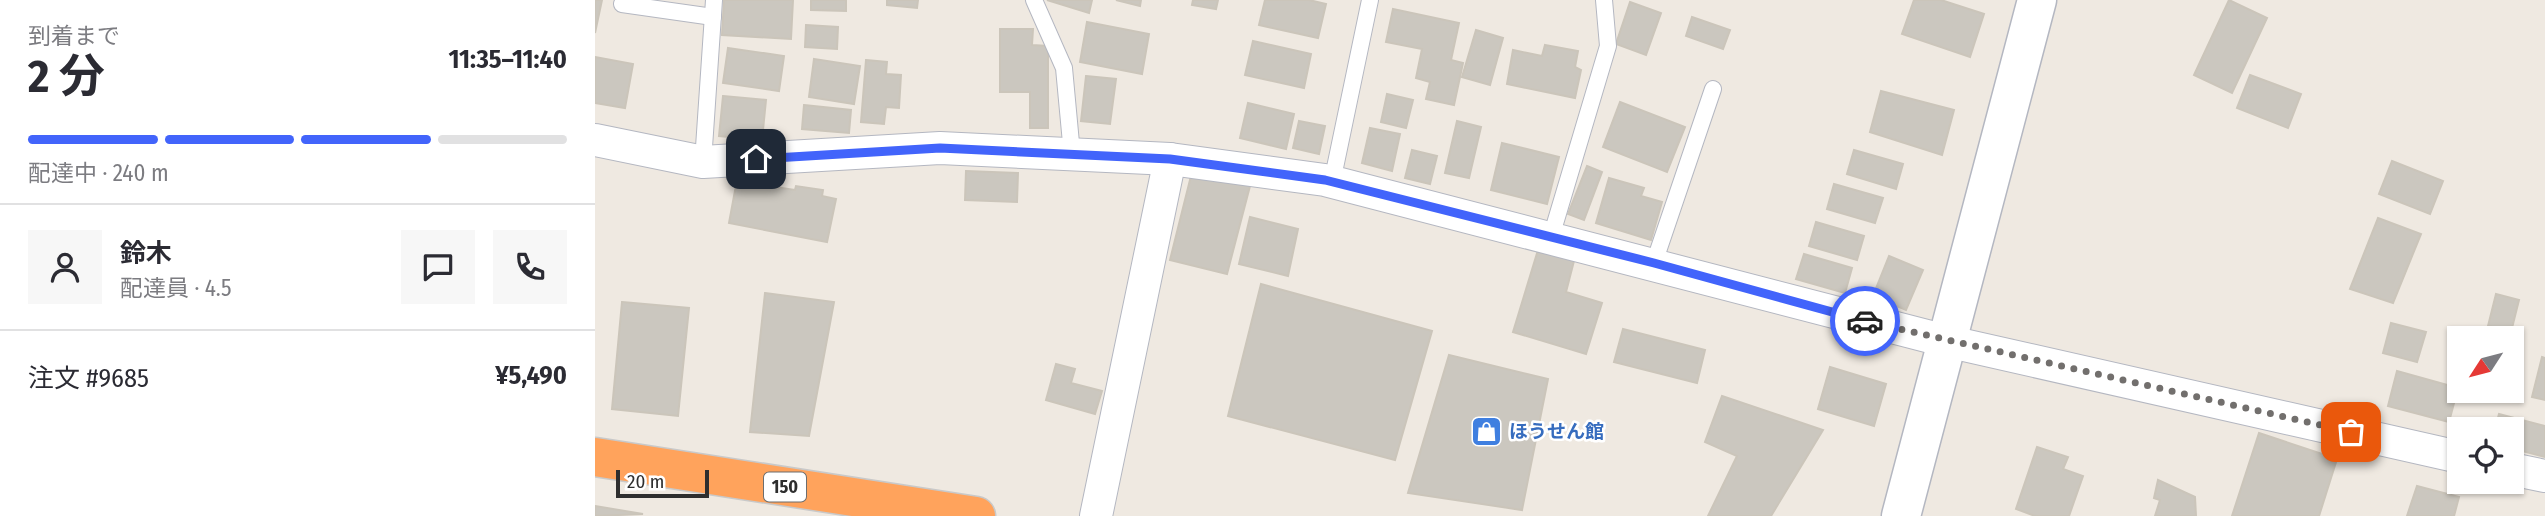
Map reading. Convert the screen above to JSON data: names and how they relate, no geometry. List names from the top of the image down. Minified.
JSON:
{"streets":{"highway":["150"]},"places":{"shop":["ほうせん館"]},"scale_bar":"20 m","north":"bottom left","page":{"heading":["2 分","到着まで","11:35–11:40"],"panel":["鈴木","配達員 · 4.5","注文 #9685","¥5,490"],"bar":"配達中 · 240 m","scale":"20 m"}}
